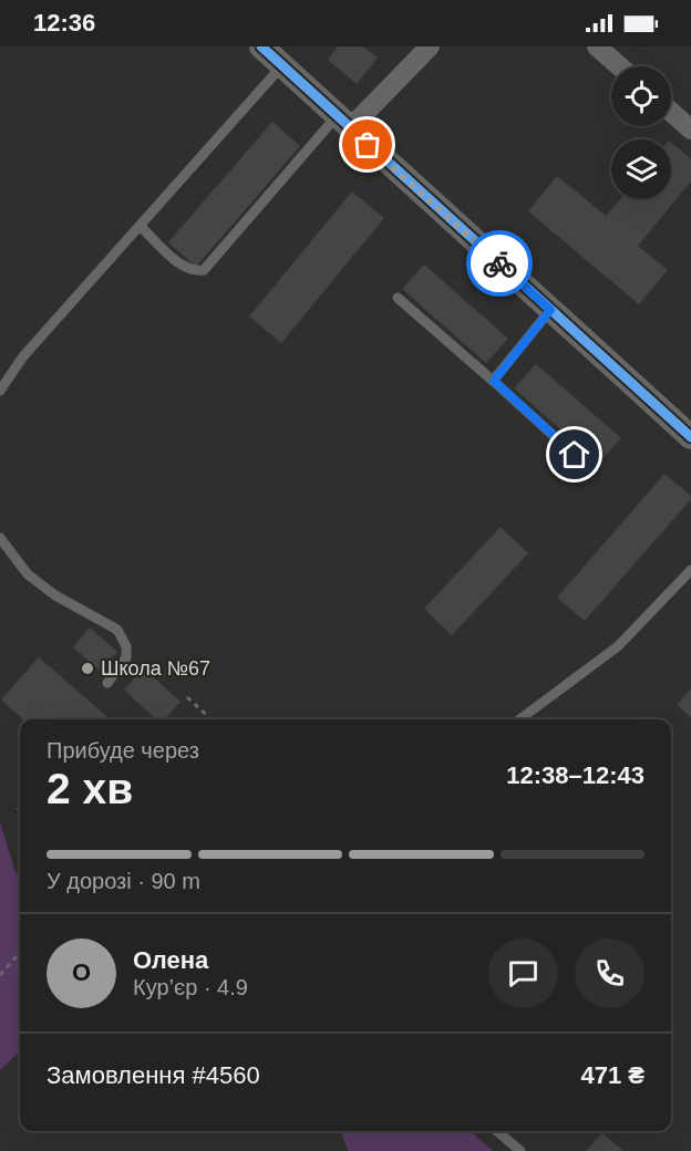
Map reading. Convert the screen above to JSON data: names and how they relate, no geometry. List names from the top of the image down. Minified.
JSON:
{"places":["Школа №67"],"page":{"status":"12:36","heading":["2 хв","Прибуде через","12:38–12:43"],"panel":["Олена","Кур’єр · 4.9","Замовлення #4560","471 ₴"],"bar":"У дорозі · 90 m","round":"О"}}
